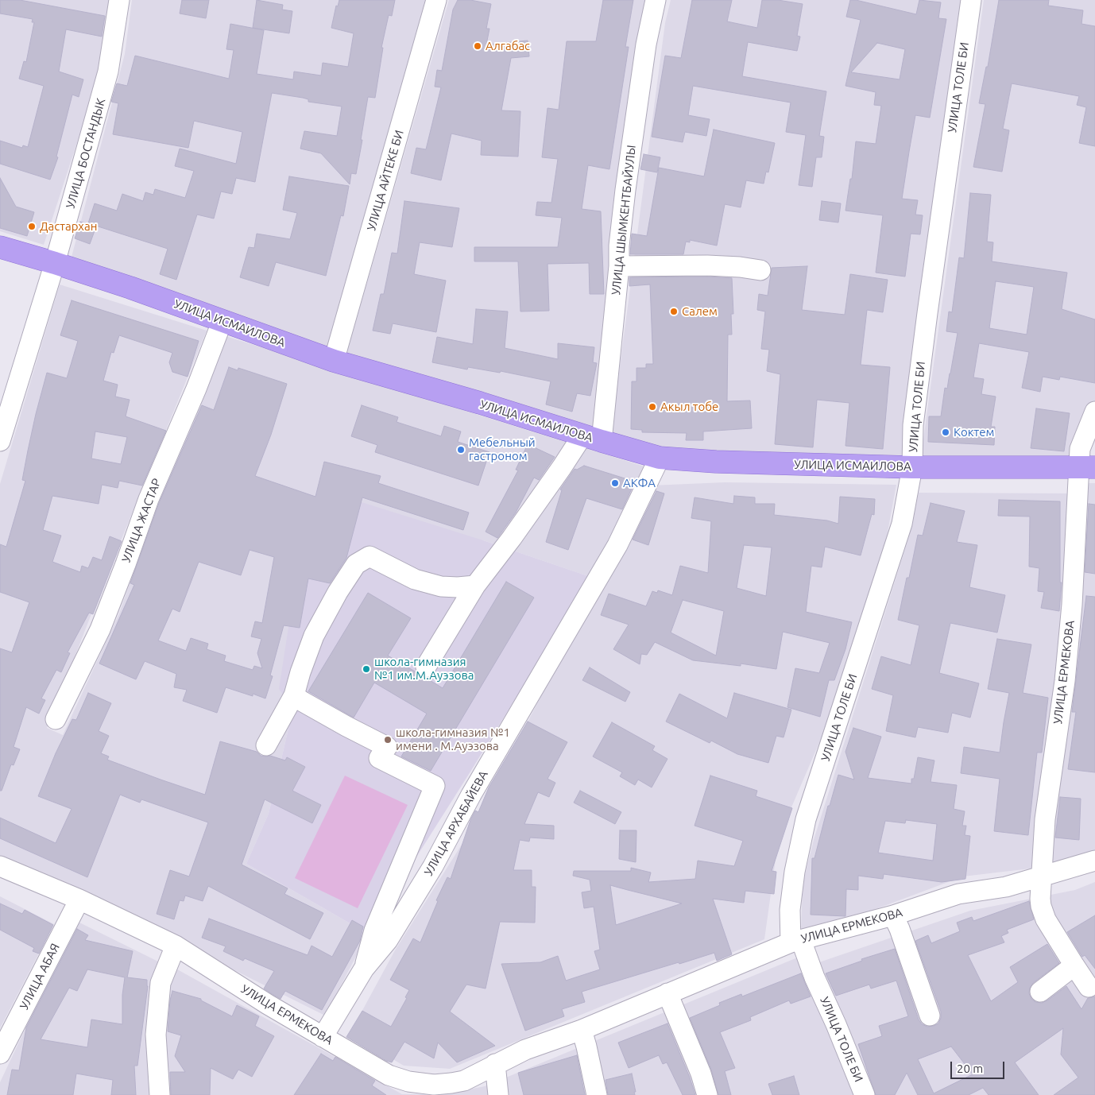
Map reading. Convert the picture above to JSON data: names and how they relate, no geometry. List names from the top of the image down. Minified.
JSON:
{"streets":{"main road":["УЛИЦА ИСМАИЛОВА"],"street":["УЛИЦА ТОЛЕ БИ","УЛИЦА БОСТАНДЫК","УЛИЦА АЙТЕКЕ БИ","УЛИЦА ШЫМКЕНТБАЙУЛЫ","УЛИЦА ЖАСТАР","УЛИЦА ЕРМЕКОВА","УЛИЦА АРХАБАЙЕВА","УЛИЦА АБАЯ"]},"crossings":[["УЛИЦА ТОЛЕ БИ","УЛИЦА ИСМАИЛОВА"],["УЛИЦА ТОЛЕ БИ","УЛИЦА ЕРМЕКОВА"],["УЛИЦА БОСТАНДЫК","УЛИЦА ИСМАИЛОВА"],["УЛИЦА АЙТЕКЕ БИ","УЛИЦА ИСМАИЛОВА"],["УЛИЦА ШЫМКЕНТБАЙУЛЫ","УЛИЦА ИСМАИЛОВА"],["УЛИЦА ИСМАИЛОВА","УЛИЦА ЖАСТАР"],["УЛИЦА ИСМАИЛОВА","УЛИЦА ЕРМЕКОВА"],["УЛИЦА ИСМАИЛОВА","УЛИЦА АРХАБАЙЕВА"],["УЛИЦА ЕРМЕКОВА","УЛИЦА АРХАБАЙЕВА"],["УЛИЦА ЕРМЕКОВА","УЛИЦА АБАЯ"]],"places":["Алгабас","Дастархан","Салем","Акыл тобе","Коктем","Мебельный гастроном","АКФА","школа-гимназия №1 им.М.Ауэзова","школа-гимназия №1 имени . М.Ауэзова"],"scale_bar":"20 m"}
